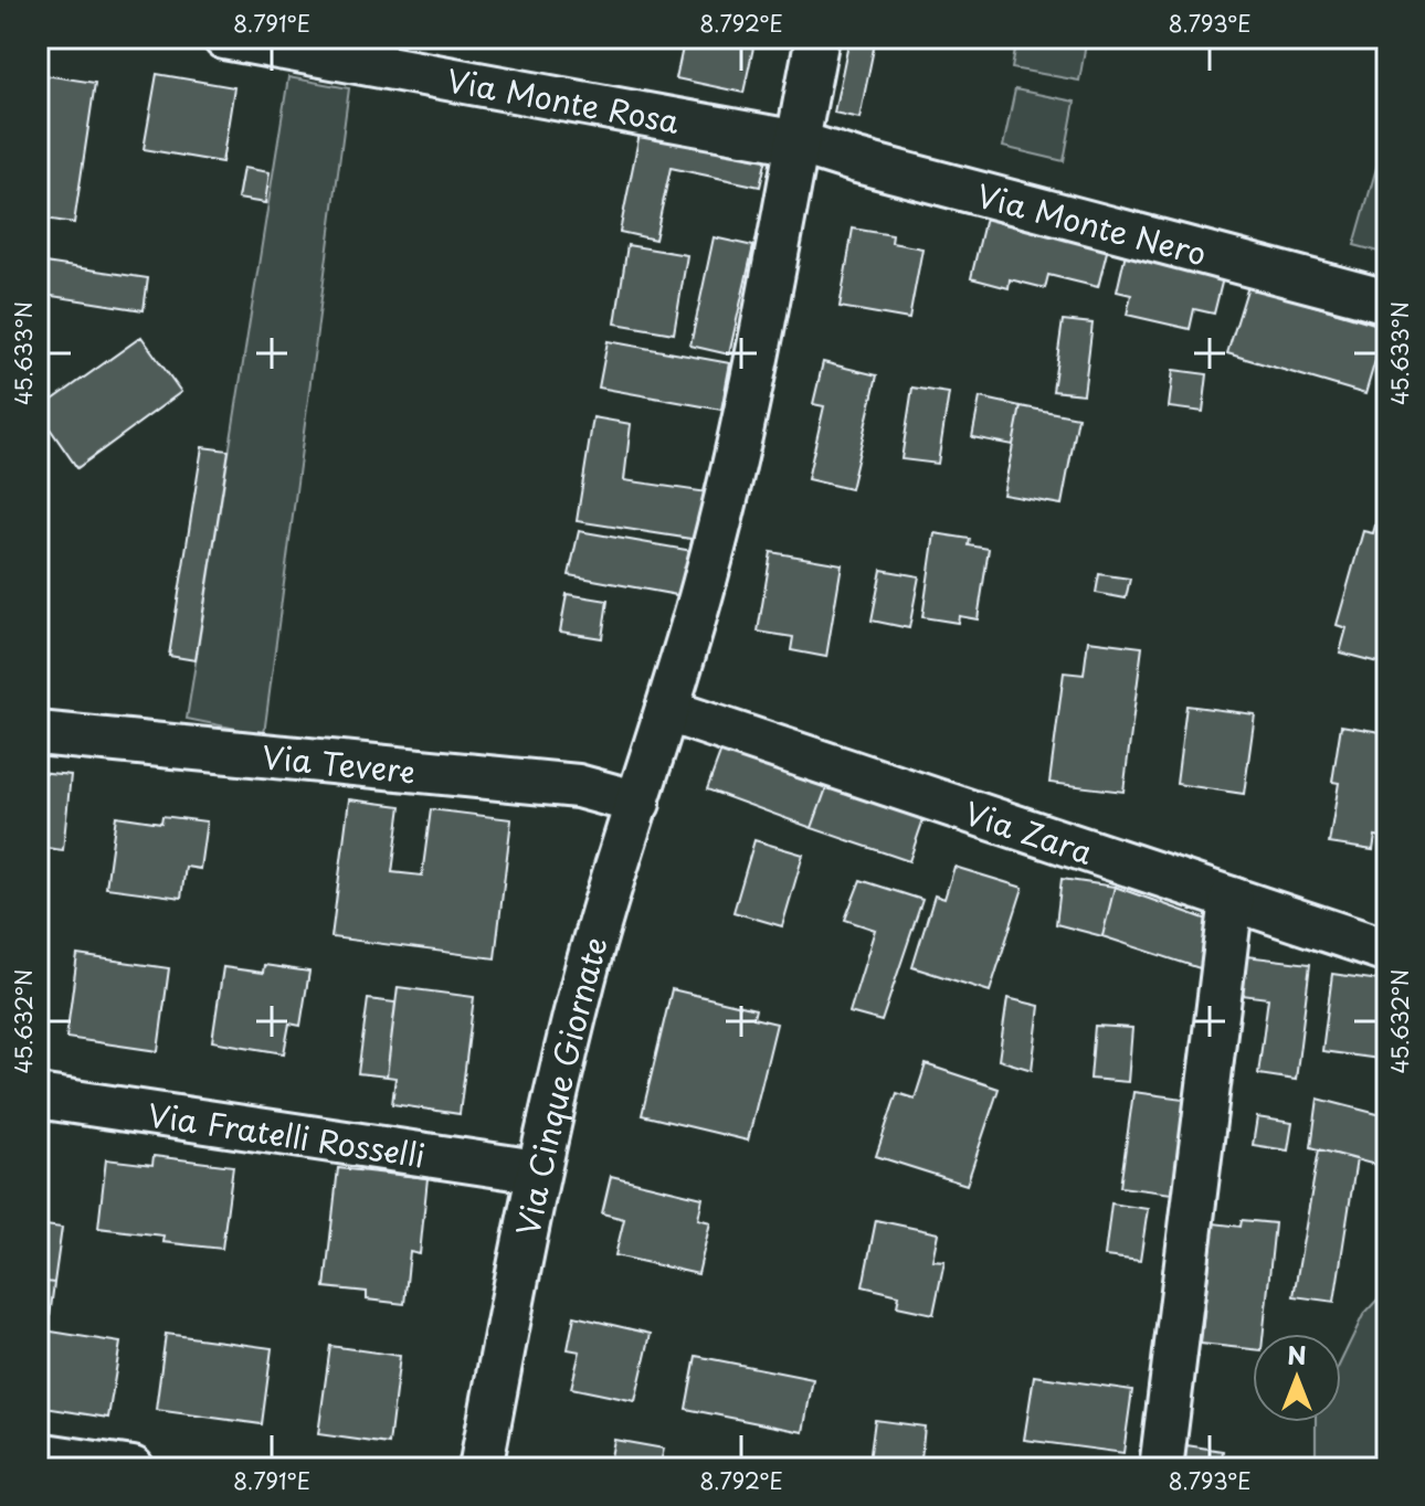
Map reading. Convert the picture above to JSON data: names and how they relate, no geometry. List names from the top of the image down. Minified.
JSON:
{"streets":{"street":["Via Monte Rosa","Via Monte Nero","Via Tevere","Via Zara","Via Cinque Giornate","Via Fratelli Rosselli"]},"crossings":[["Via Monte Rosa","Via Monte Nero"],["Via Monte Rosa","Via Cinque Giornate"],["Via Monte Nero","Via Cinque Giornate"],["Via Tevere","Via Cinque Giornate"],["Via Zara","Via Cinque Giornate"],["Via Cinque Giornate","Via Fratelli Rosselli"]],"north":"top","coordinates":["8.791°E","8.792°E","8.793°E","45.633°N","45.632°N"]}
